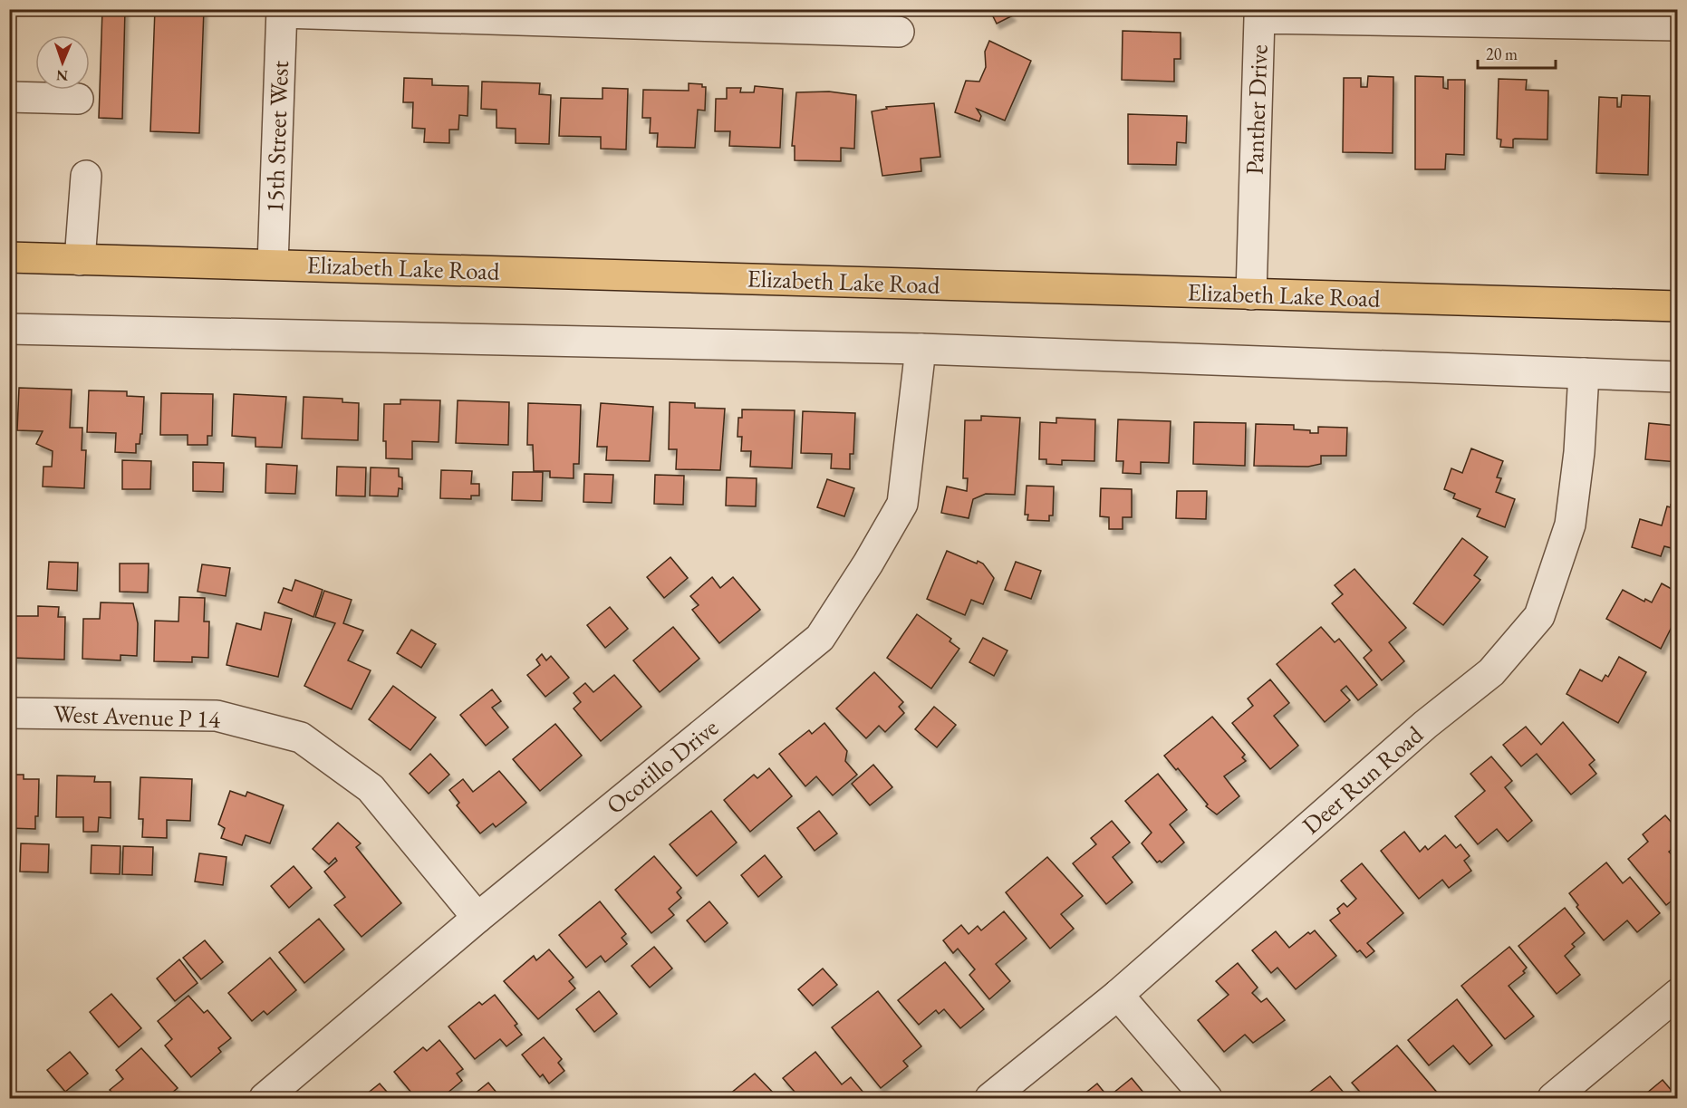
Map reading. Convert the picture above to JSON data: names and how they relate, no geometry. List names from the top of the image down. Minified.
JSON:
{"streets":{"main road":["Elizabeth Lake Road"],"street":["Panther Drive","15th Street West","West Avenue P 14","Ocotillo Drive","Deer Run Road"]},"crossings":[["Panther Drive","Elizabeth Lake Road"],["15th Street West","Elizabeth Lake Road"],["West Avenue P 14","Ocotillo Drive"]],"scale_bar":"20 m","north":"bottom"}
